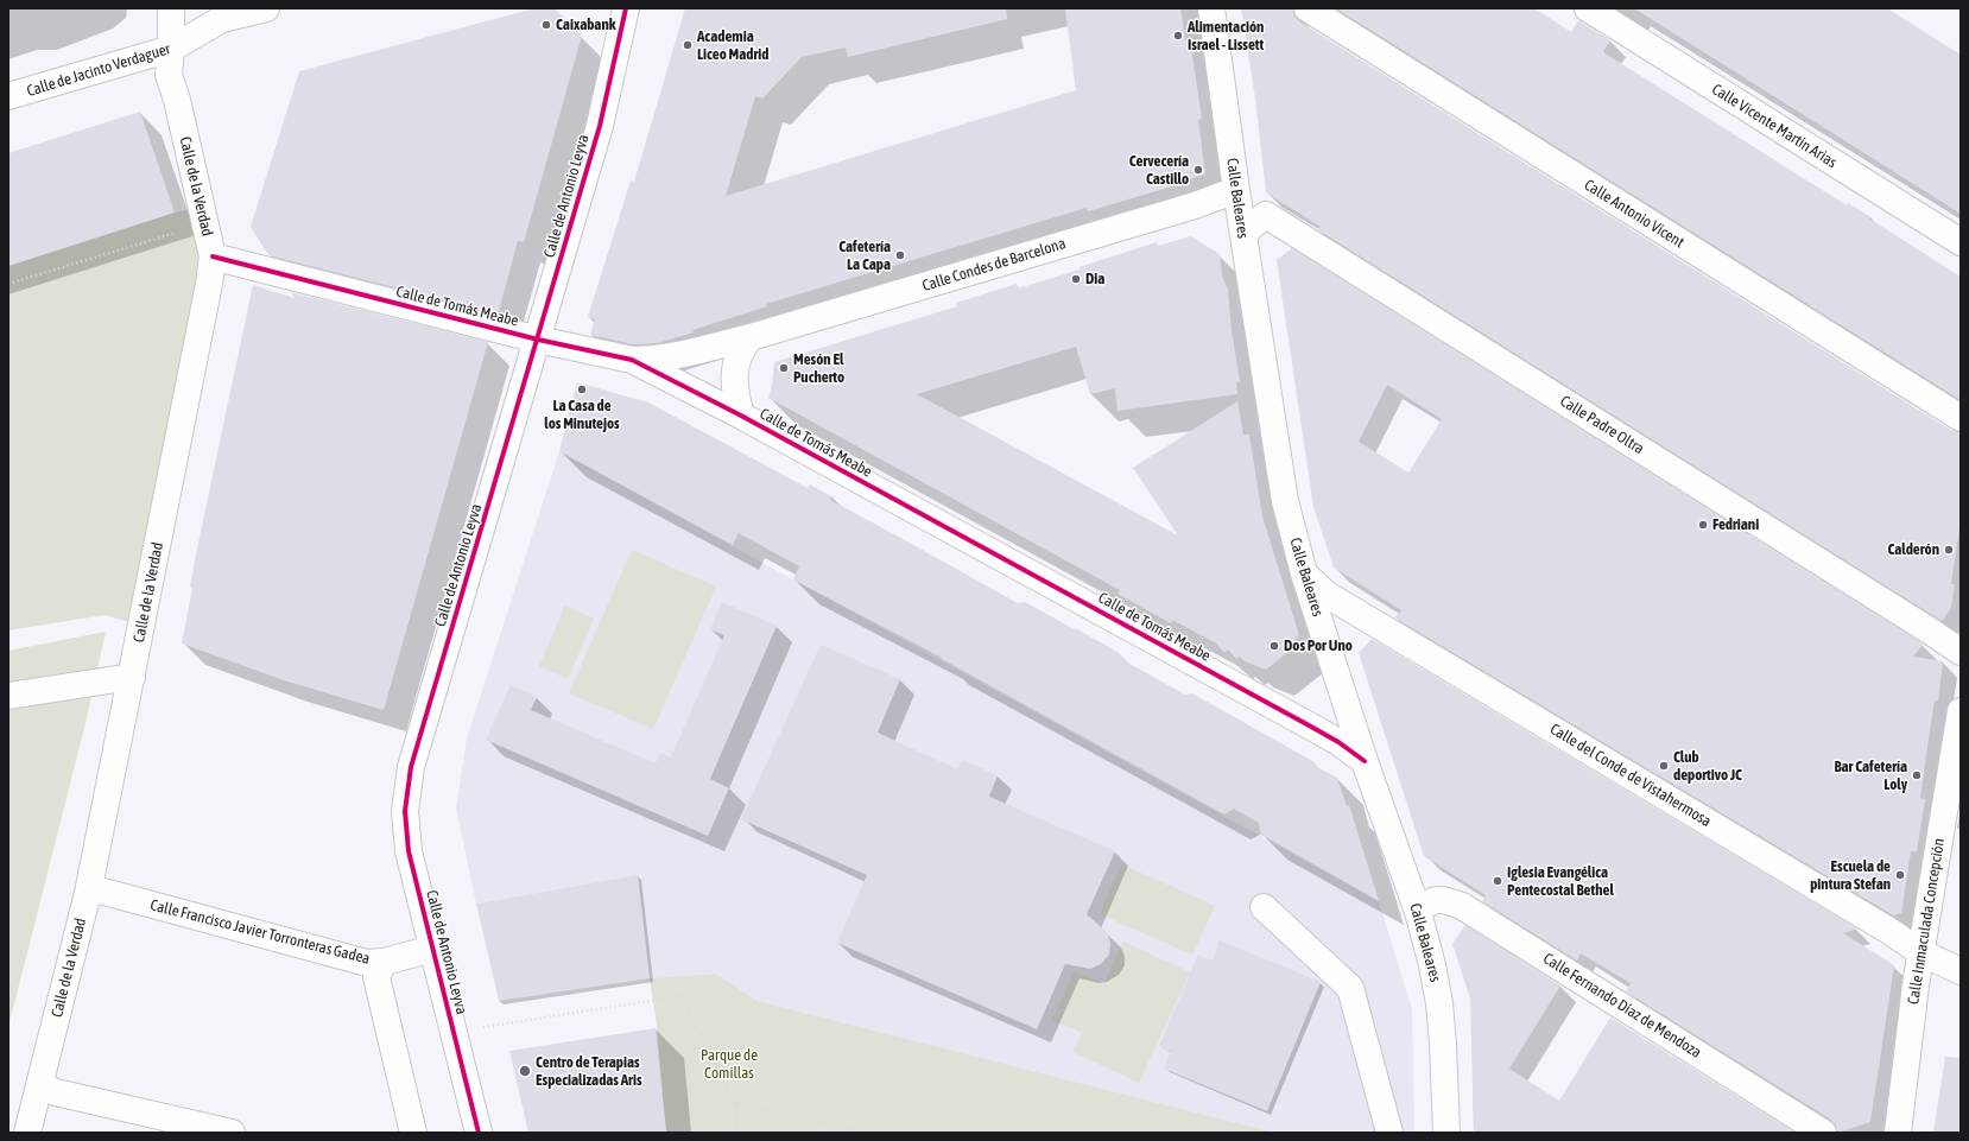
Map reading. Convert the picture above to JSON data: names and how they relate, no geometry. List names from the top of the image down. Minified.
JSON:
{"streets":{"street":["Calle de Jacinto Verdaguer","Calle Vicente Martín Arias","Calle de la Verdad","Calle de Antonio Leyva","Calle Baleares","Calle Antonio Vicent","Calle Condes de Barcelona","Calle de Tomás Meabe","Calle Padre Oltra","Calle del Conde de Vistahermosa","Calle Inmaculada Concepción","Calle Francisco Javier Torronteras Gadea","Calle Fernando Díaz de Mendoza"]},"crossings":[["Calle de Jacinto Verdaguer","Calle de la Verdad"],["Calle de la Verdad","Calle de Tomás Meabe"],["Calle de la Verdad","Calle Francisco Javier Torronteras Gadea"],["Calle de Antonio Leyva","Calle de Tomás Meabe"],["Calle de Antonio Leyva","Calle Francisco Javier Torronteras Gadea"],["Calle Baleares","Calle Condes de Barcelona"],["Calle Baleares","Calle de Tomás Meabe"],["Calle Baleares","Calle Padre Oltra"],["Calle Baleares","Calle del Conde de Vistahermosa"],["Calle Baleares","Calle Fernando Díaz de Mendoza"],["Calle Condes de Barcelona","Calle de Tomás Meabe"],["Calle del Conde de Vistahermosa","Calle Inmaculada Concepción"]],"parks":["Parque de Comillas"],"places":["Caixabank","Alimentación Israel - Lissett","Academia Liceo Madrid","Cervecería Castillo","Cafetería La Capa","Dia","Mesón El Pucherto","La Casa de los Minutejos","Fedriani","Calderón","Dos Por Uno","Club deportivo JC","Bar Cafetería Loly","Escuela de pintura Stefan","Iglesia Evangélica Pentecostal Bethel","Centro de Terapias Especializadas Aris"]}
